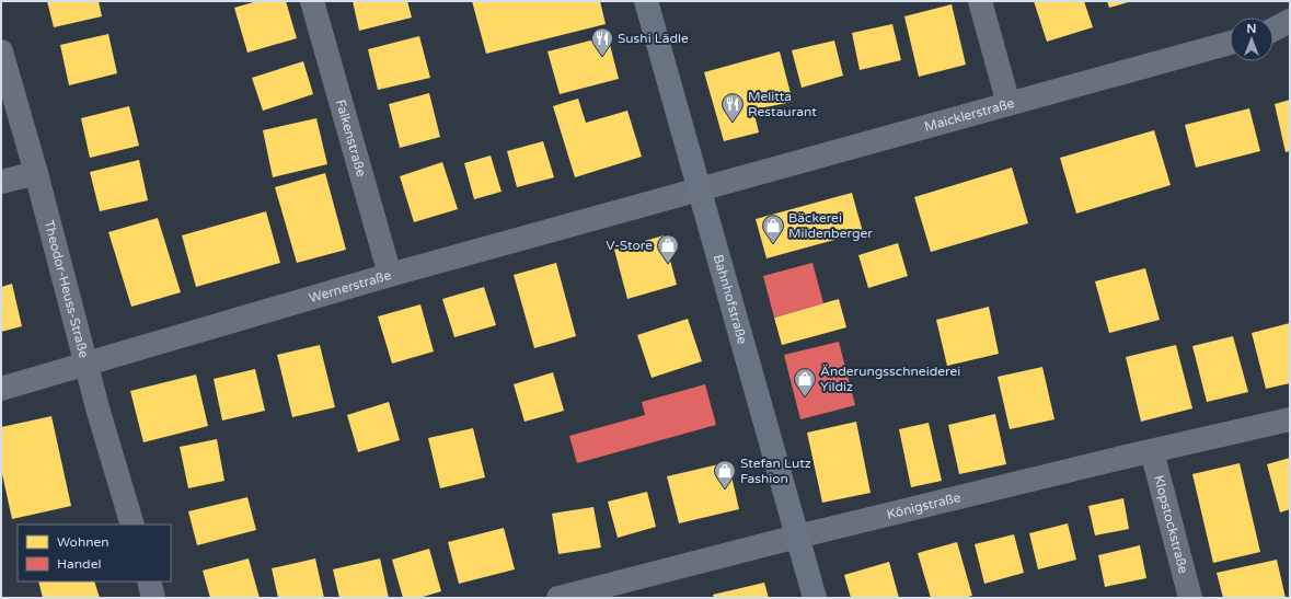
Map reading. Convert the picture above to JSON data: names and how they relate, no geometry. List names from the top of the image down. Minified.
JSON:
{"streets":{"street":["Maicklerstraße","Falkenstraße","Wernerstraße","Theodor-Heuss-Straße","Bahnhofstraße","Königstraße","Klopstockstraße"]},"crossings":[["Maicklerstraße","Wernerstraße"],["Maicklerstraße","Bahnhofstraße"],["Falkenstraße","Wernerstraße"],["Wernerstraße","Theodor-Heuss-Straße"],["Wernerstraße","Bahnhofstraße"],["Bahnhofstraße","Königstraße"],["Königstraße","Klopstockstraße"]],"places":{"restaurant":["Sushi Lädle","Melitta Restaurant"],"shop":["Bäckerei Mildenberger","V-Store","Änderungsschneiderei Yildiz","Stefan Lutz Fashion"]},"legend":["Wohnen","Handel"],"north":"top"}
